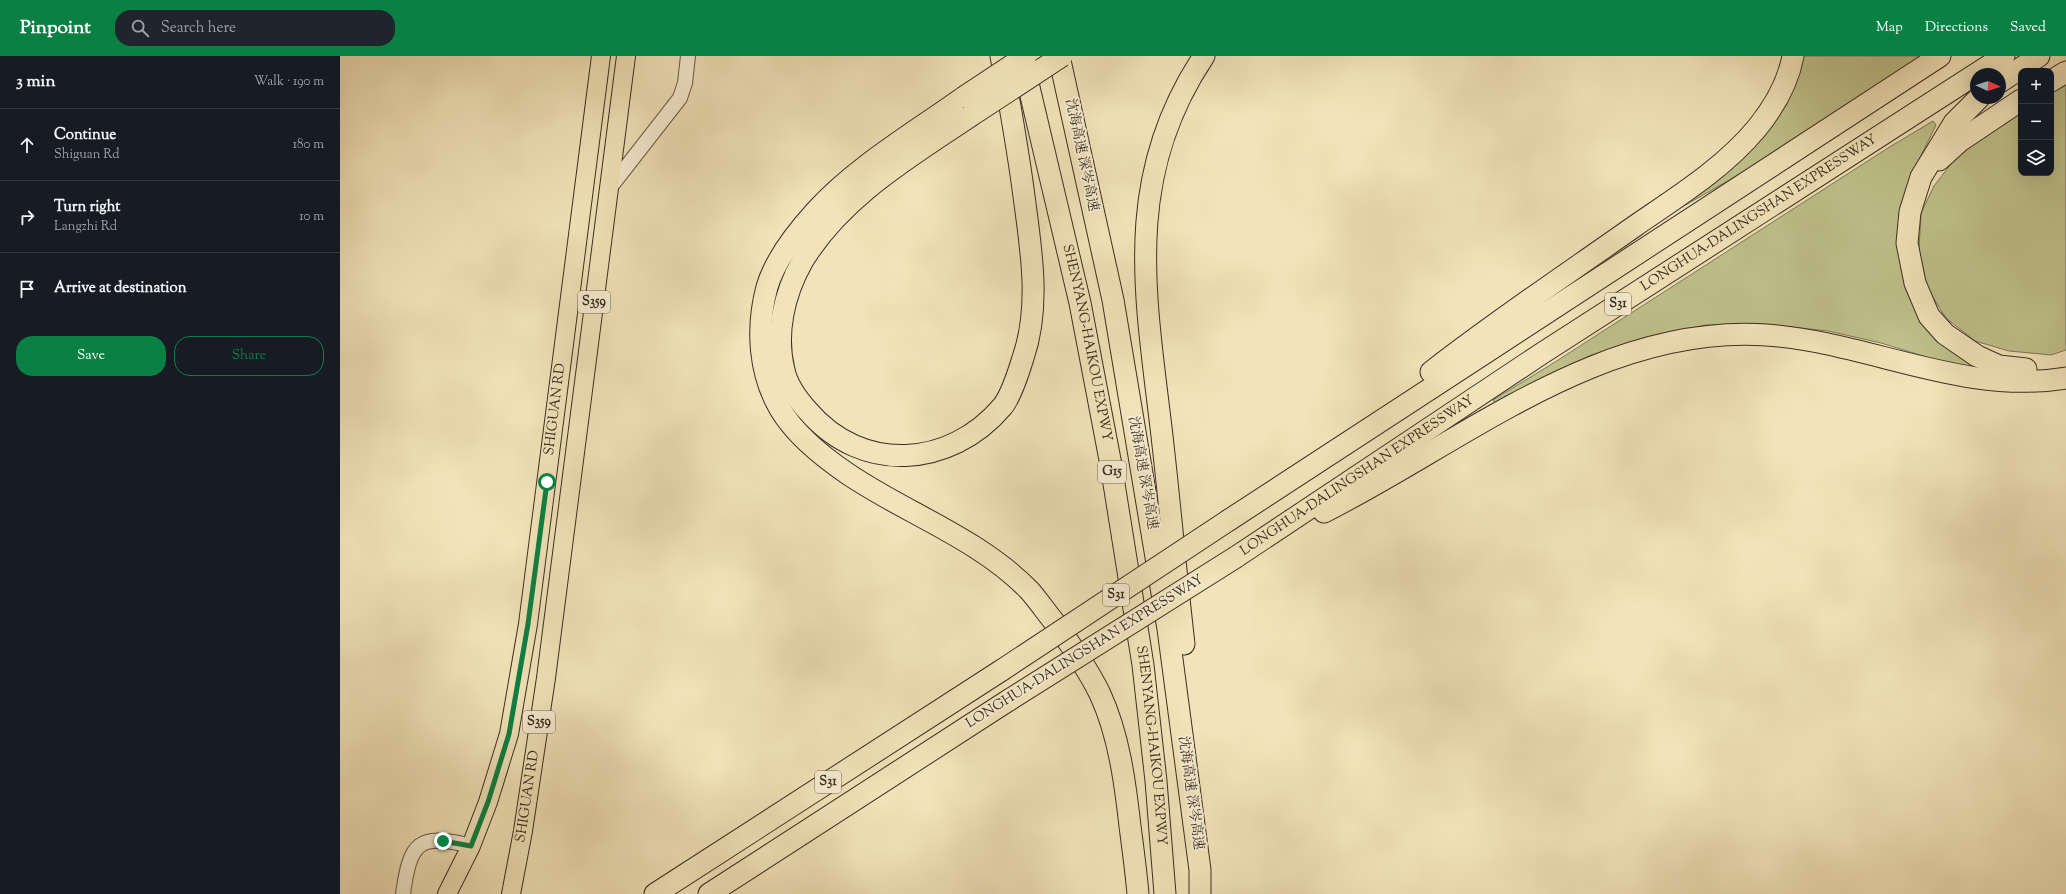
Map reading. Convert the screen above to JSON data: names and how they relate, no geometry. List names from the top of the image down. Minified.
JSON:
{"streets":{"highway":["沈海高速 深岑高速","LONGHUA-DALINGSHAN EXPRESSWAY","S31","SHENYANG-HAIKOU EXPWY","G15"],"main road":["S359","SHIGUAN RD"]},"north":"right","page":{"header":"Pinpoint","search":"Search here","nav":["Map","Directions","Saved"],"heading":["3 min","Walk · 190 m"],"map_buttons":["+","−"],"list":[["Continue","Shiguan Rd","180 m"],["Turn right","Langzhi Rd","10 m"],"Arrive at destination"],"buttons":["Save","Share"]}}
